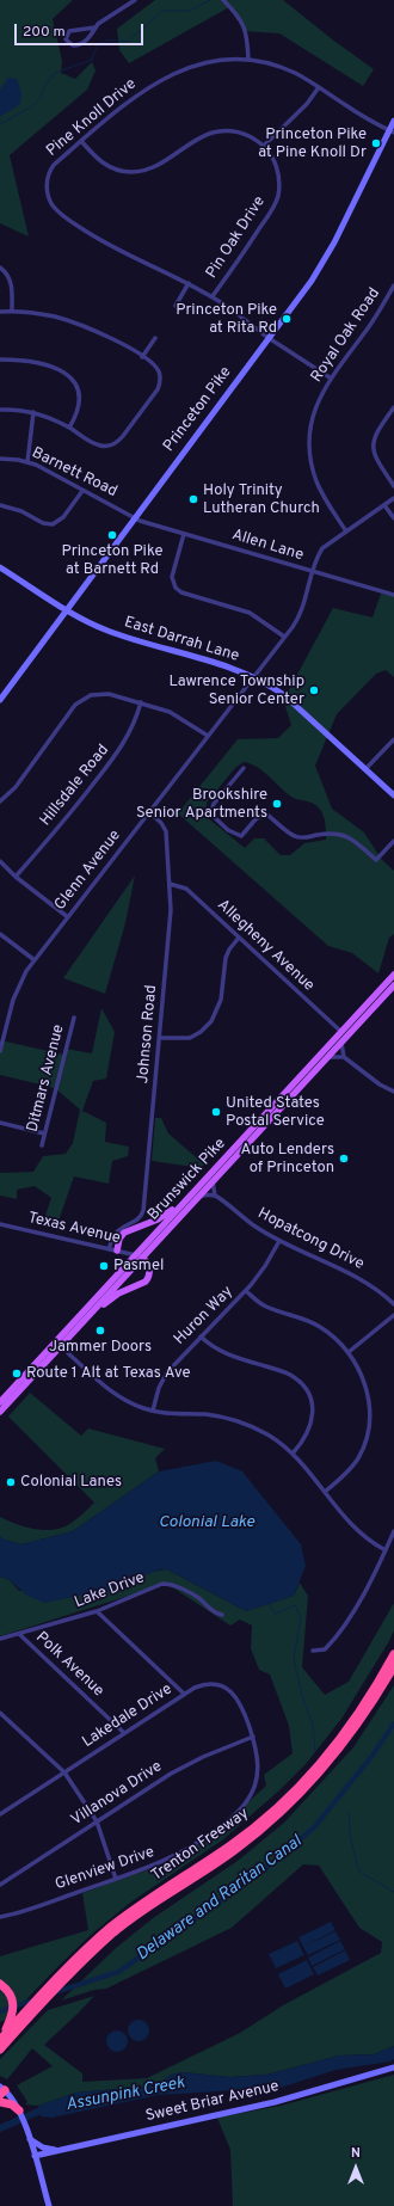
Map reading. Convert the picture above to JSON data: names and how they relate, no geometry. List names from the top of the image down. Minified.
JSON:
{"streets":{"highway":["Trenton Freeway"],"main road":["Princeton Pike","East Darrah Lane","Brunswick Pike","Sweet Briar Avenue"],"street":["Pine Knoll Drive","Pin Oak Drive","Royal Oak Road","Barnett Road","Allen Lane","Hillsdale Road","Glenn Avenue","Allegheny Avenue","Johnson Road","Ditmars Avenue","Texas Avenue","Hopatcong Drive","Huron Way","Lake Drive","Polk Avenue","Lakedale Drive","Villanova Drive","Glenview Drive"]},"crossings":[["Pine Knoll Drive","Pin Oak Drive"],["Pine Knoll Drive","Royal Oak Road"],["Pine Knoll Drive","Princeton Pike"],["Royal Oak Road","Glenn Avenue"],["Princeton Pike","Barnett Road"],["Princeton Pike","Allen Lane"],["Princeton Pike","East Darrah Lane"],["Barnett Road","Allen Lane"],["Allen Lane","Glenn Avenue"],["East Darrah Lane","Glenn Avenue"],["Glenn Avenue","Johnson Road"],["Allegheny Avenue","Johnson Road"],["Allegheny Avenue","Brunswick Pike"],["Johnson Road","Texas Avenue"],["Brunswick Pike","Texas Avenue"],["Hopatcong Drive","Huron Way"],["Lake Drive","Polk Avenue"],["Polk Avenue","Lakedale Drive"],["Lakedale Drive","Villanova Drive"],["Lakedale Drive","Glenview Drive"],["Villanova Drive","Glenview Drive"]],"water":["Colonial Lake","Delaware and Raritan Canal","Assunpink Creek"],"places":["Princeton Pike at Pine Knoll Dr","Princeton Pike at Rita Rd","Holy Trinity Lutheran Church","Princeton Pike at Barnett Rd","Lawrence Township Senior Center","Brookshire Senior Apartments","United States Postal Service","Auto Lenders of Princeton","Pasmel","Jammer Doors","Route 1 Alt at Texas Ave","Colonial Lanes"],"scale_bar":"200 m","north":"top"}
